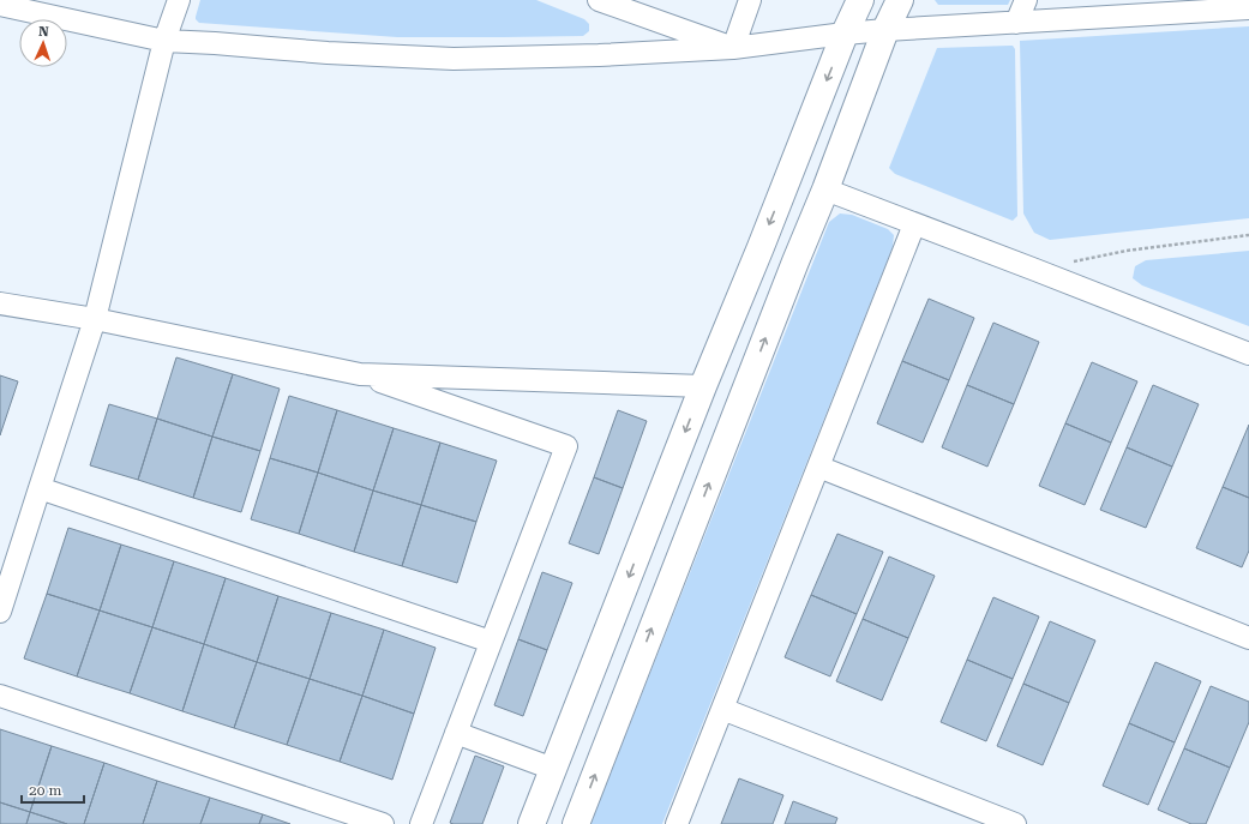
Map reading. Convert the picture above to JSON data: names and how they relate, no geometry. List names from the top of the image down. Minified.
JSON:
{"scale_bar":"20 m","north":"top"}
